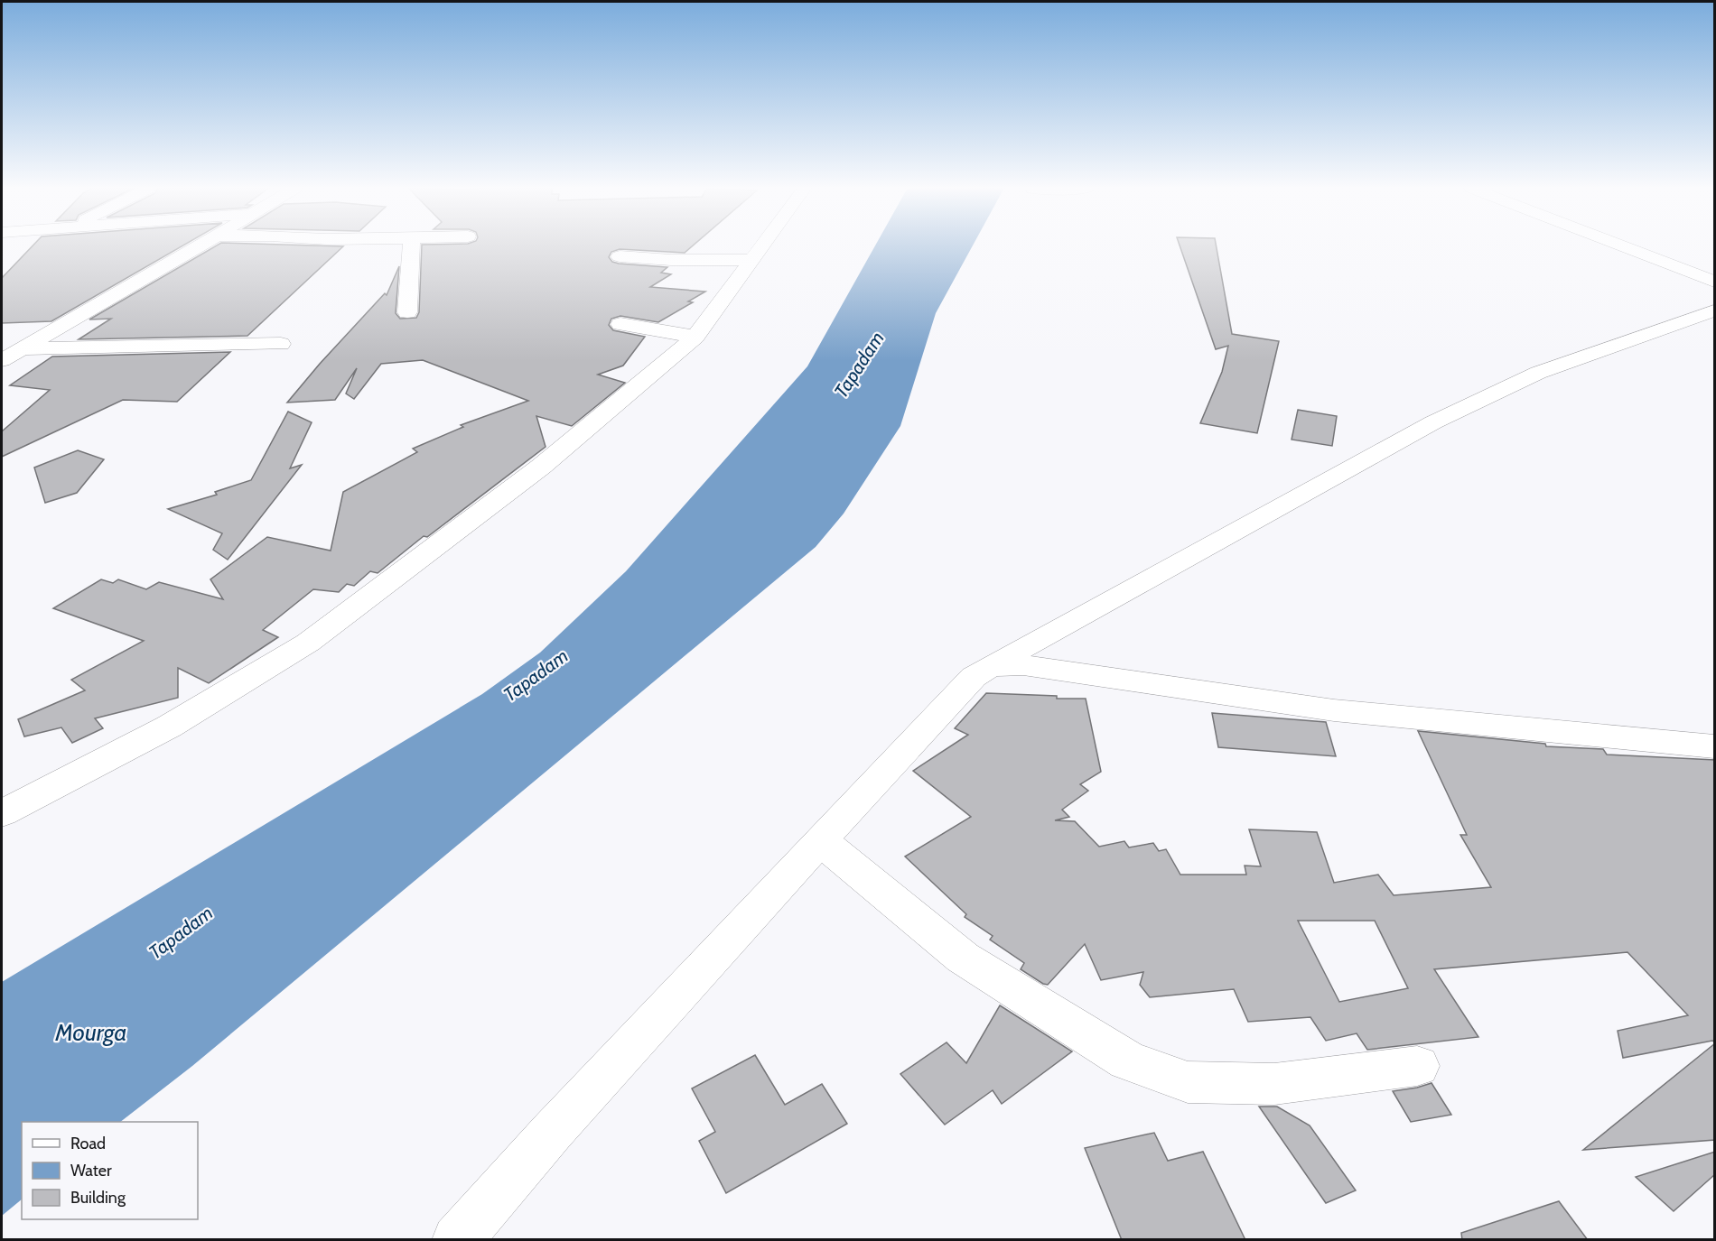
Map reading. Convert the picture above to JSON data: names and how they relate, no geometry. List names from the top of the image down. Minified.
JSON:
{"water":["Tapadam","Mourga"],"legend":["Road","Water","Building"]}
